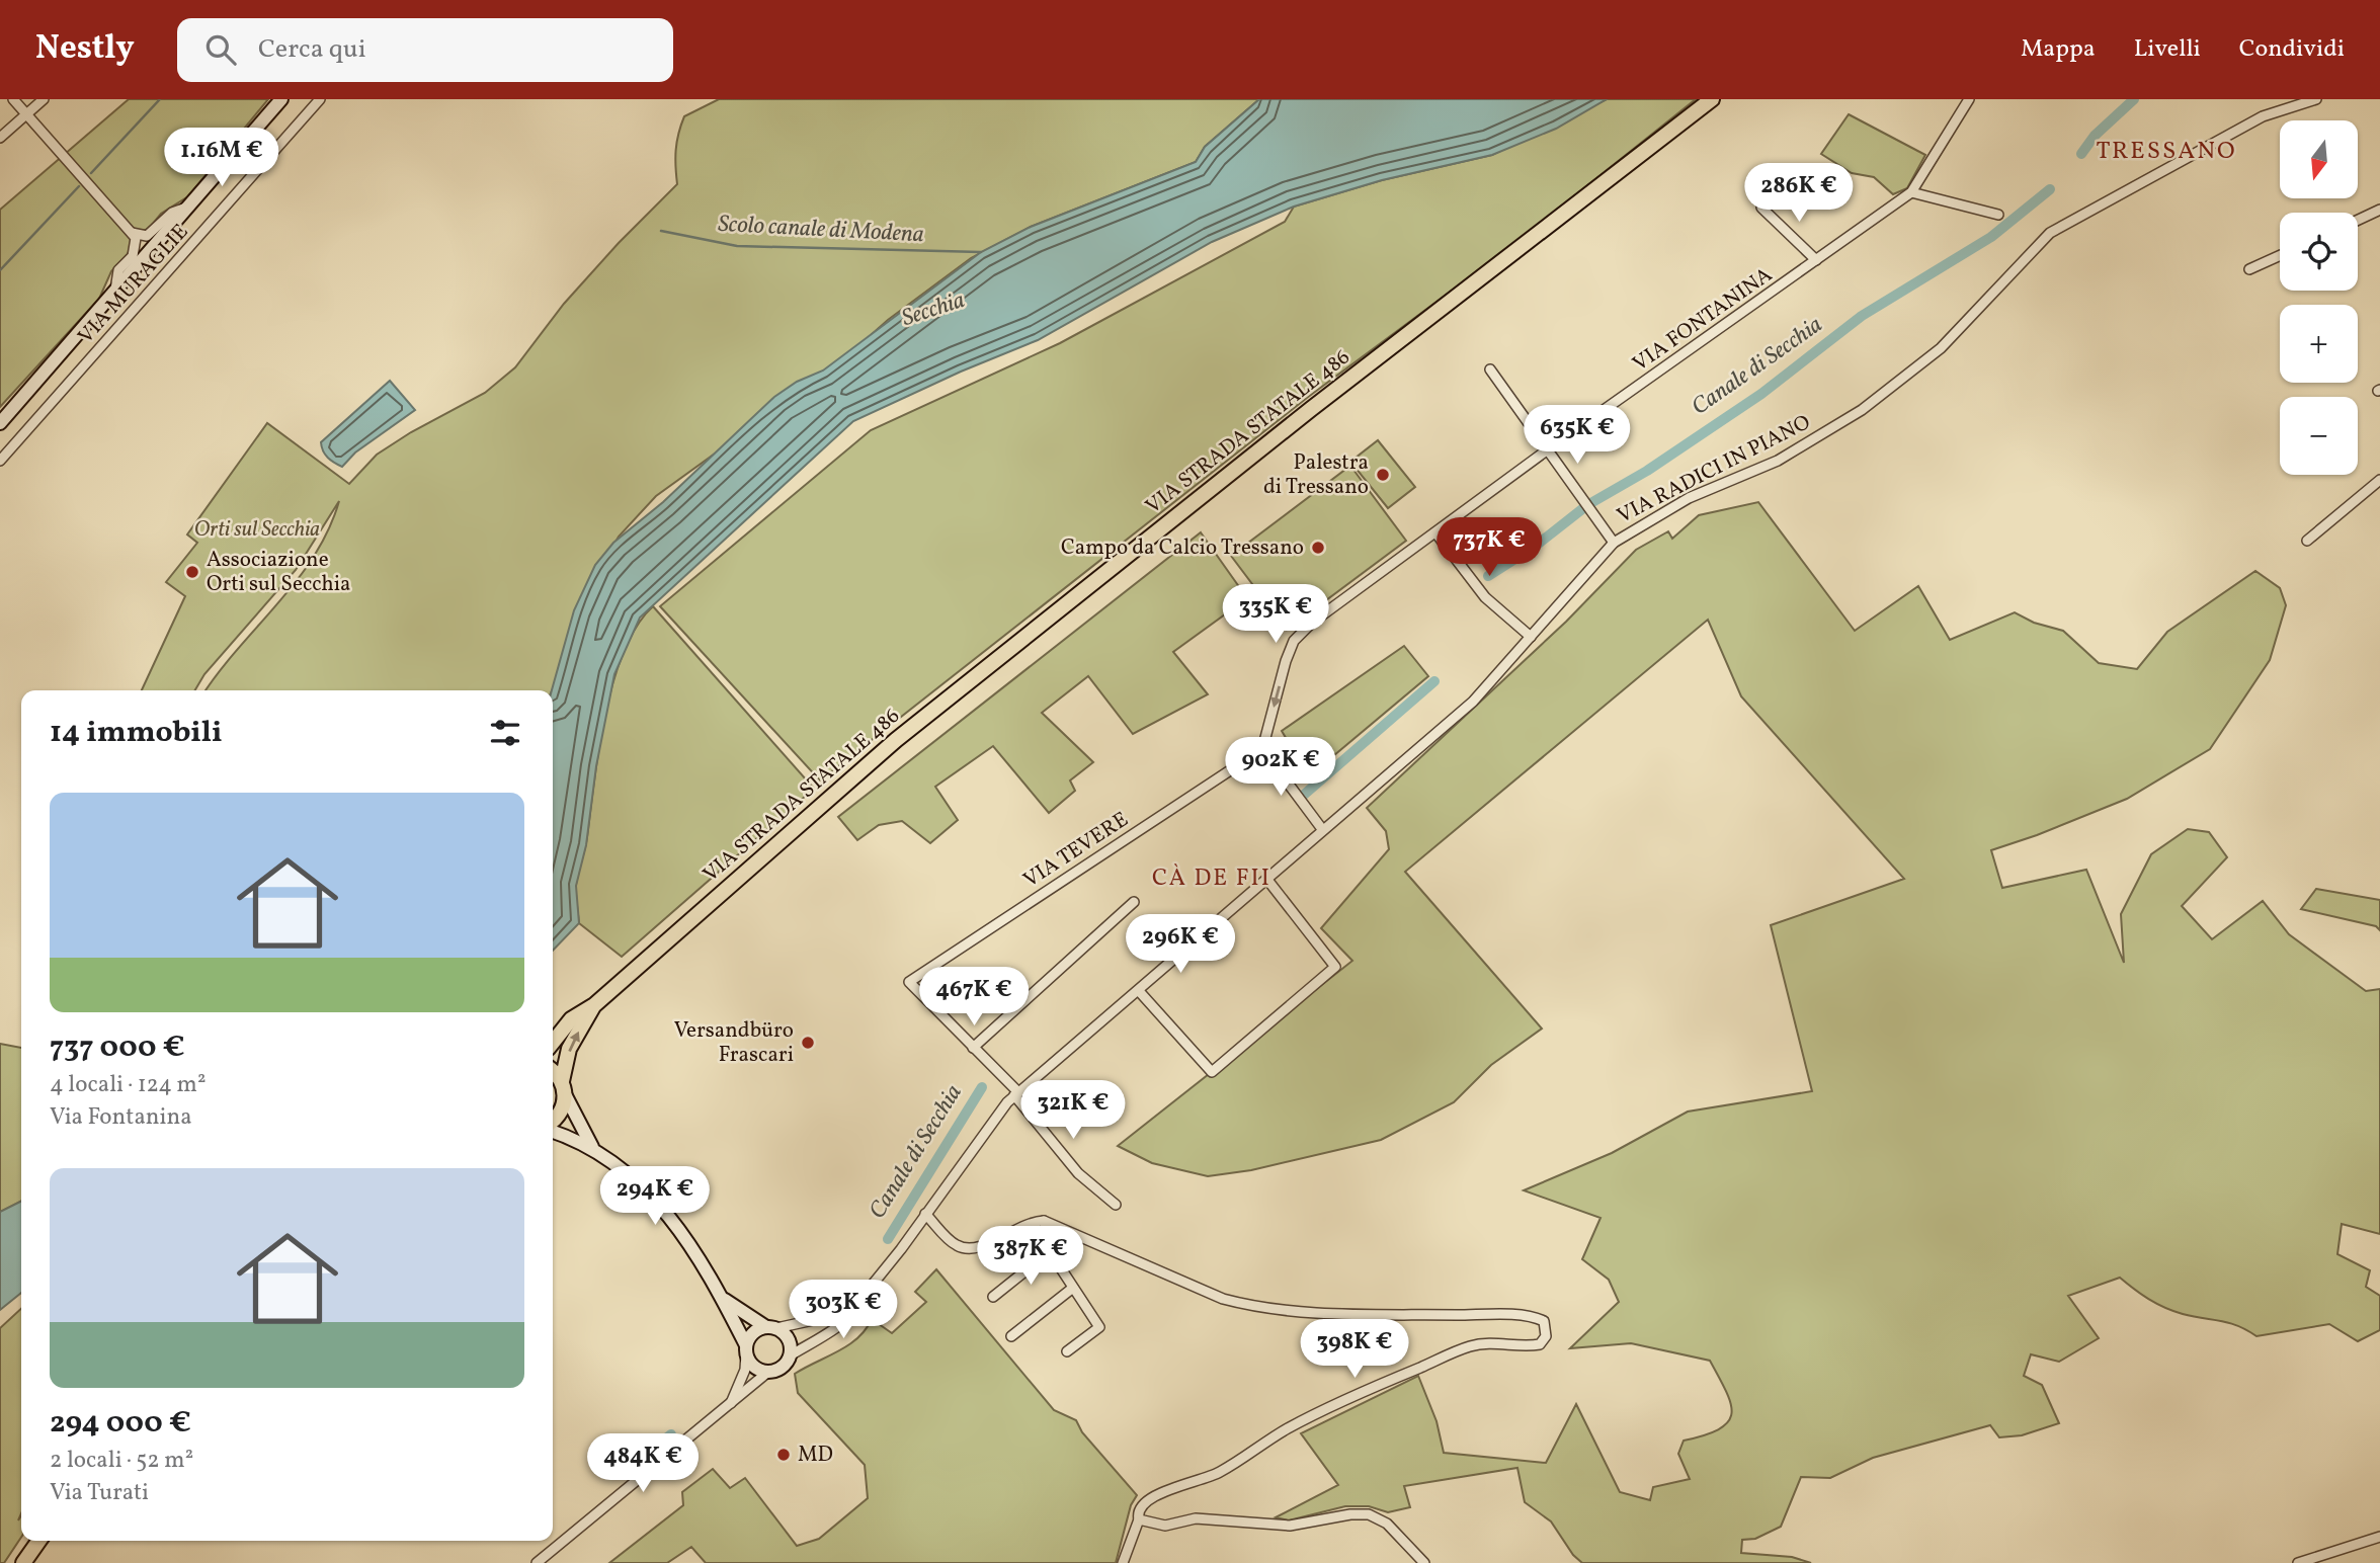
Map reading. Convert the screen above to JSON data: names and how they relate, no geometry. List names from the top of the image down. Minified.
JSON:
{"streets":{"main road":["VIA STRADA STATALE 486"],"street":["VIA MURAGLIE","VIA FONTANINA","VIA RADICI IN PIANO","VIA TEVERE"]},"crossings":[["VIA FONTANINA","VIA TEVERE"]],"districts":["TRESSANO","CÀ DE FII"],"water":["Scolo canale di Modena","Secchia","Canale di Secchia"],"parks":["Orti sul Secchia"],"places":["Palestra di Tressano","Campo da Calcio Tressano","Associazione Orti sul Secchia","Versandbüro Frascari","MD"],"north":"bottom","page":{"header":"Nestly","search":"Cerca qui","nav":["Mappa","Livelli","Condividi"],"map_buttons":["+","−"],"price":["1.16M €","286K €","635K €","737K €","335K €","902K €","296K €","467K €","321K €","294K €","387K €","303K €","398K €","484K €"],"heading":"14 immobili","list":[{"name":"737 000 €","note":"4 locali · 124 m² · Via Fontanina"},{"name":"294 000 €","note":"2 locali · 52 m² · Via Turati"}]}}
